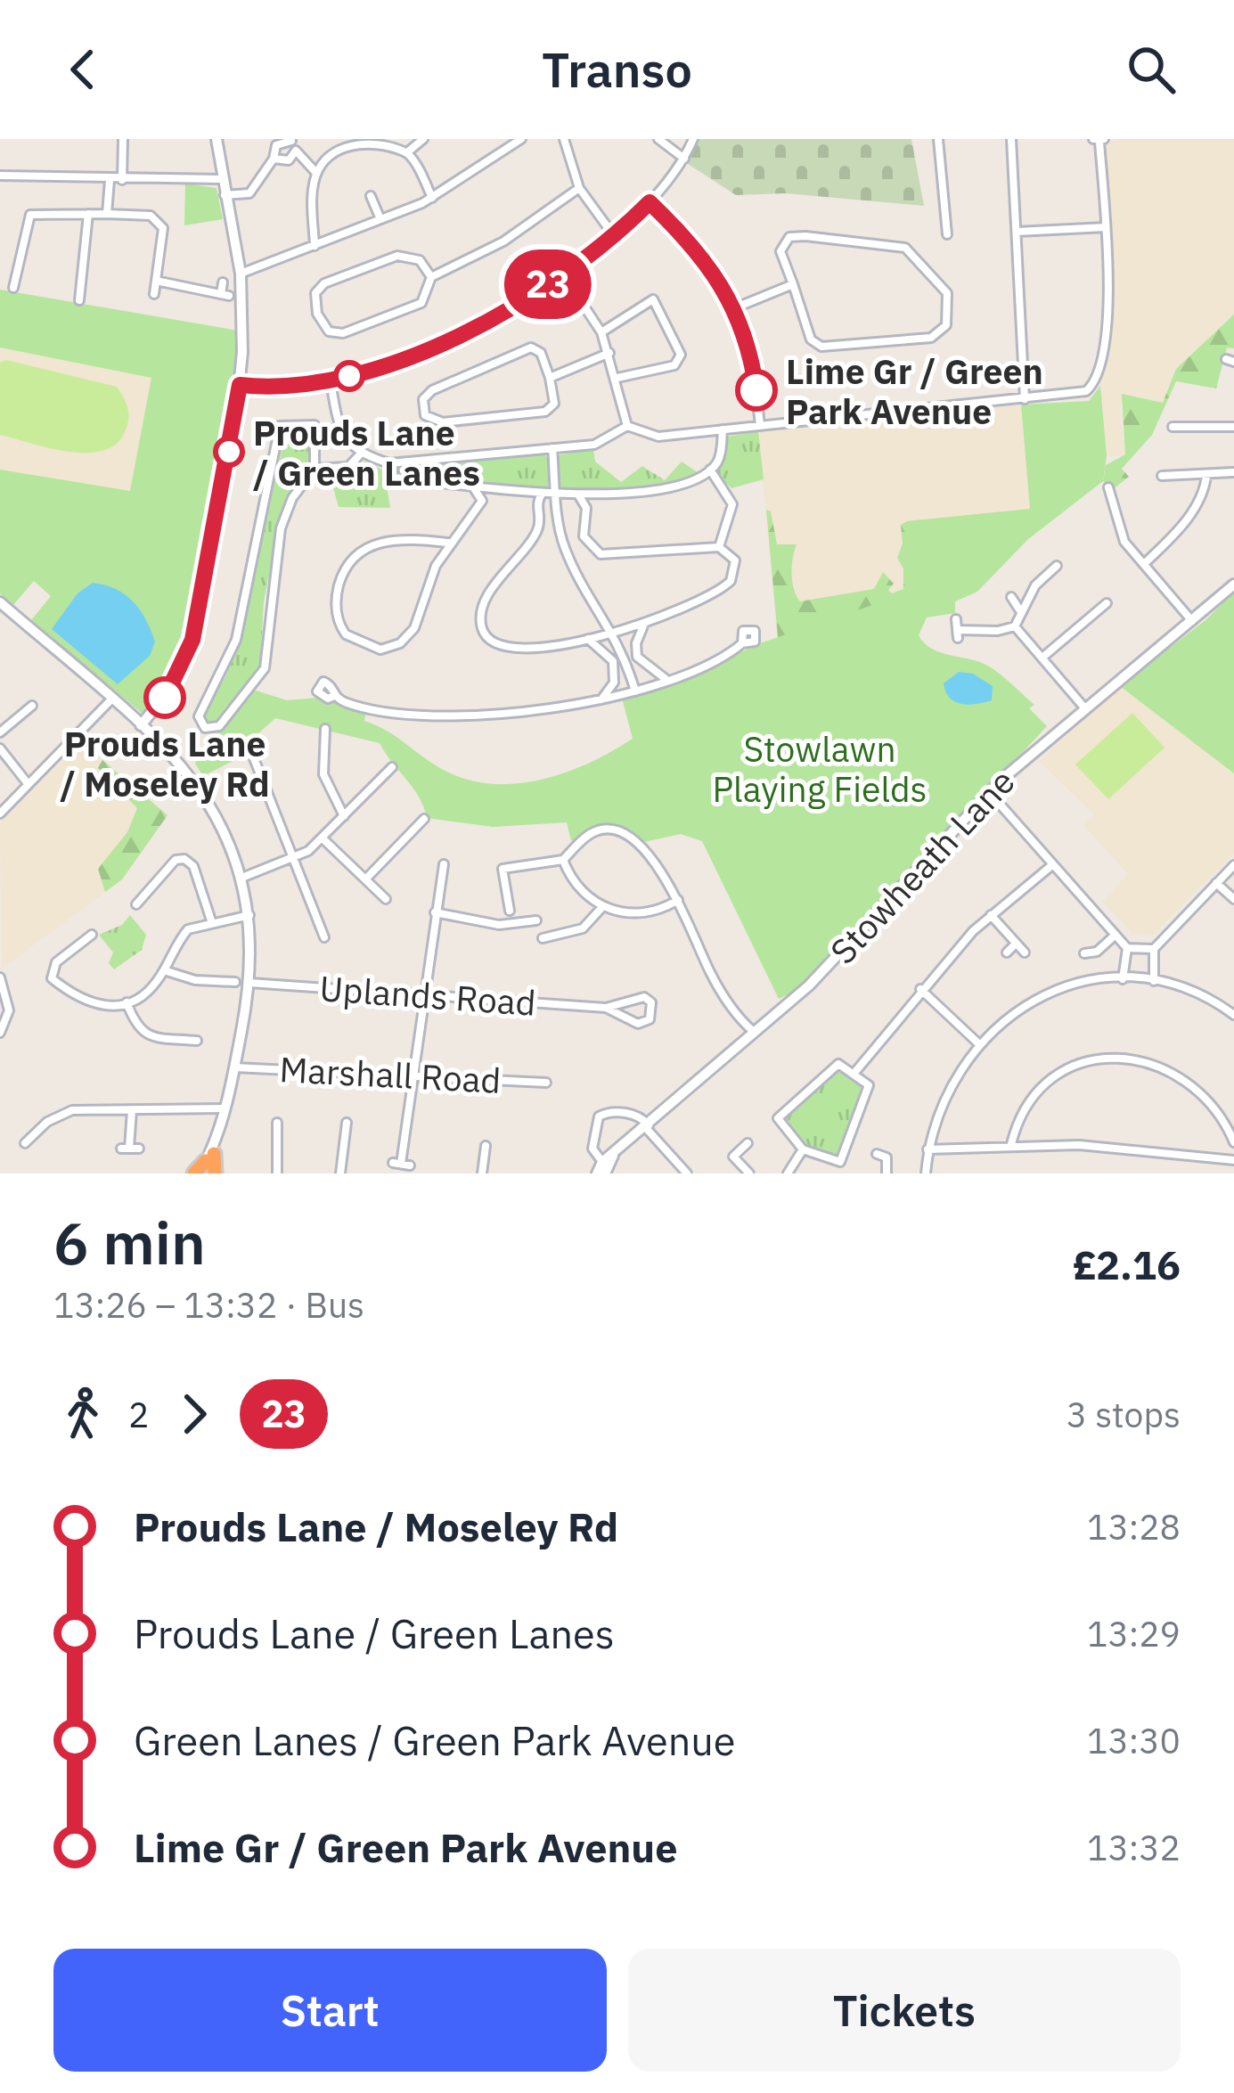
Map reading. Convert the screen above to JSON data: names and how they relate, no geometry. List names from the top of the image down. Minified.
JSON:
{"streets":{"street":["Stowheath Lane","Uplands Road","Marshall Road"]},"parks":["Stowlawn Playing Fields"],"places":["Lime Gr / Green Park Avenue","Prouds Lane / Green Lanes","Prouds Lane / Moseley Rd"],"lines":["bus line 23"],"page":{"header":"Transo","on_map":"23","heading":["6 min","13:26 – 13:32 · Bus","£2.16"],"legs":["2","23","3 stops"],"list":[{"name":"Prouds Lane / Moseley Rd","value":"13:28"},{"name":"Prouds Lane / Green Lanes","value":"13:29"},{"name":"Green Lanes / Green Park Avenue","value":"13:30"},{"name":"Lime Gr / Green Park Avenue","value":"13:32"}],"buttons":["Start","Tickets"]}}
